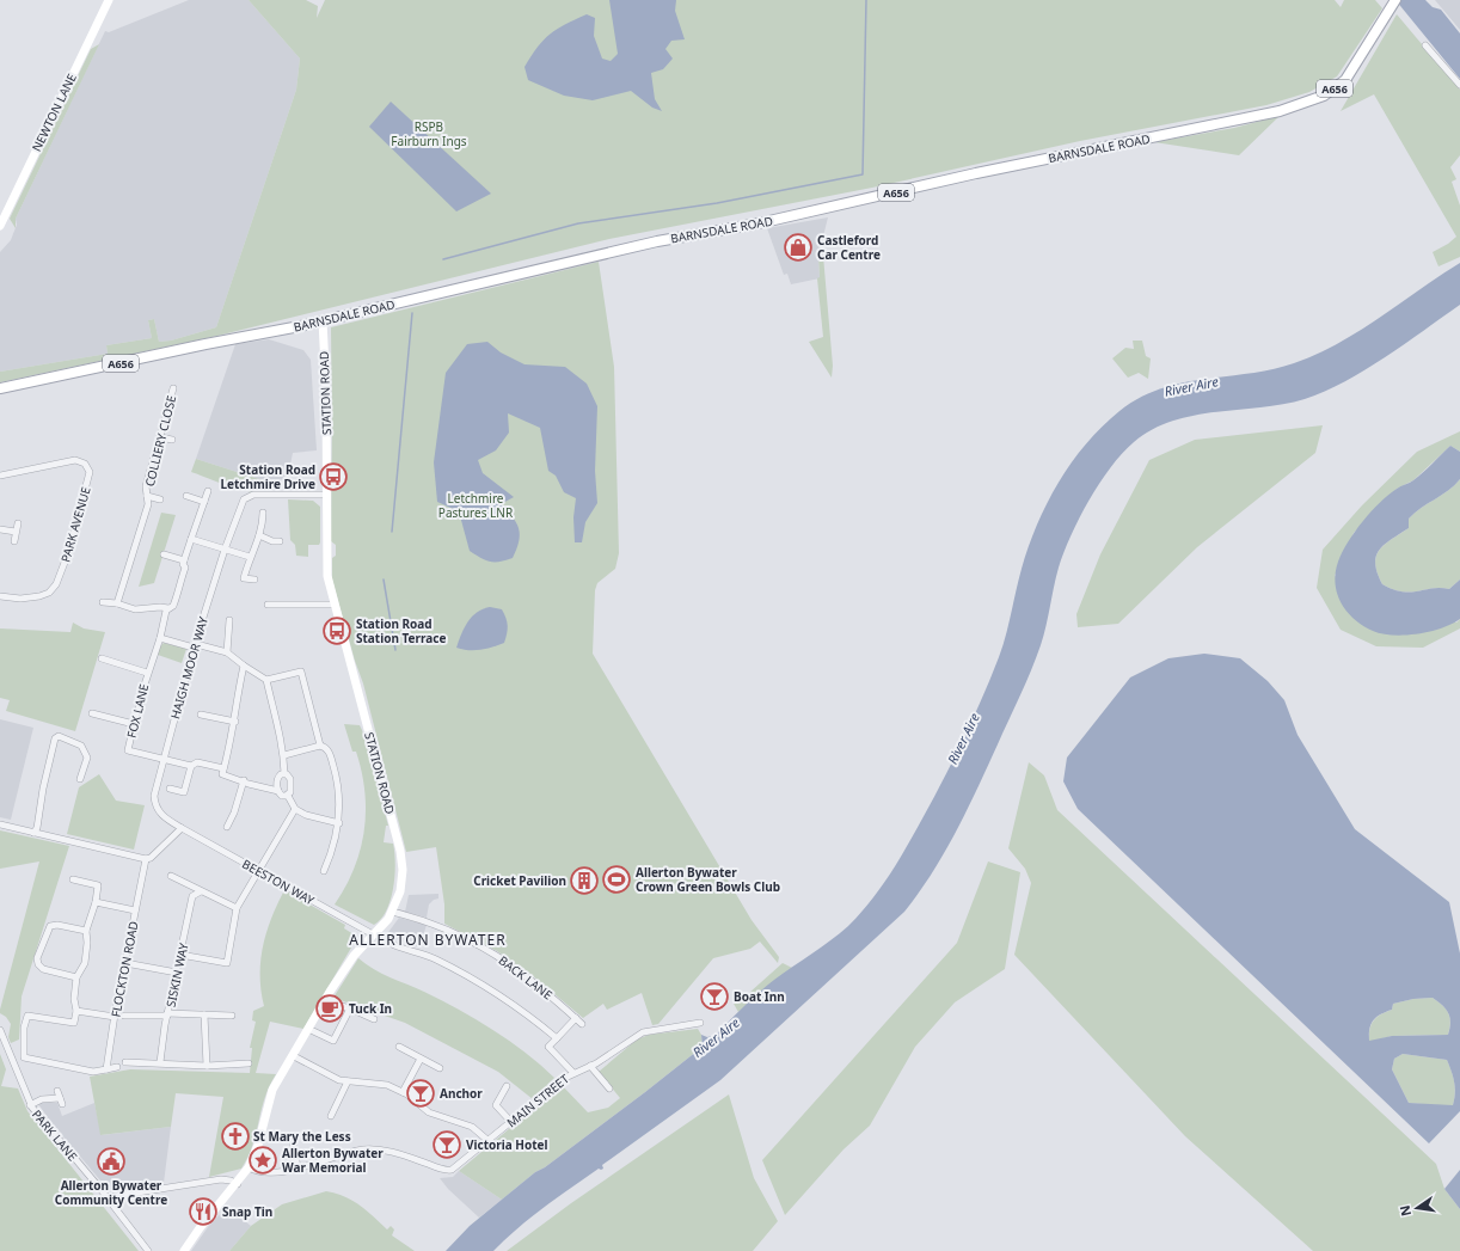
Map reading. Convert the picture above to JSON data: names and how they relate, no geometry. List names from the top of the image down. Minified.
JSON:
{"streets":{"main road":["A656","BARNSDALE ROAD"],"street":["NEWTON LANE","STATION ROAD","COLLIERY CLOSE","PARK AVENUE","HAIGH MOOR WAY","FOX LANE","BEESTON WAY","FLOCKTON ROAD","SISKIN WAY","BACK LANE","MAIN STREET","PARK LANE"]},"crossings":[["BARNSDALE ROAD","STATION ROAD"],["STATION ROAD","HAIGH MOOR WAY"],["STATION ROAD","BEESTON WAY"],["STATION ROAD","BACK LANE"],["STATION ROAD","MAIN STREET"],["HAIGH MOOR WAY","FOX LANE"],["HAIGH MOOR WAY","BEESTON WAY"]],"districts":["ALLERTON BYWATER"],"water":["River Aire"],"parks":["RSPB Fairburn Ings","Letchmire Pastures LNR"],"places":{"shop":["Castleford Car Centre"],"bus stop":["Station Road Letchmire Drive","Station Road Station Terrace"],"sports":["Allerton Bywater Crown Green Bowls Club"],"building":["Cricket Pavilion"],"bar":["Boat Inn","Anchor","Victoria Hotel"],"cafe":["Tuck In"],"church":["St Mary the Less"],"place":["Allerton Bywater War Memorial"],"public building":["Allerton Bywater Community Centre"],"restaurant":["Snap Tin"]},"north":"left"}
